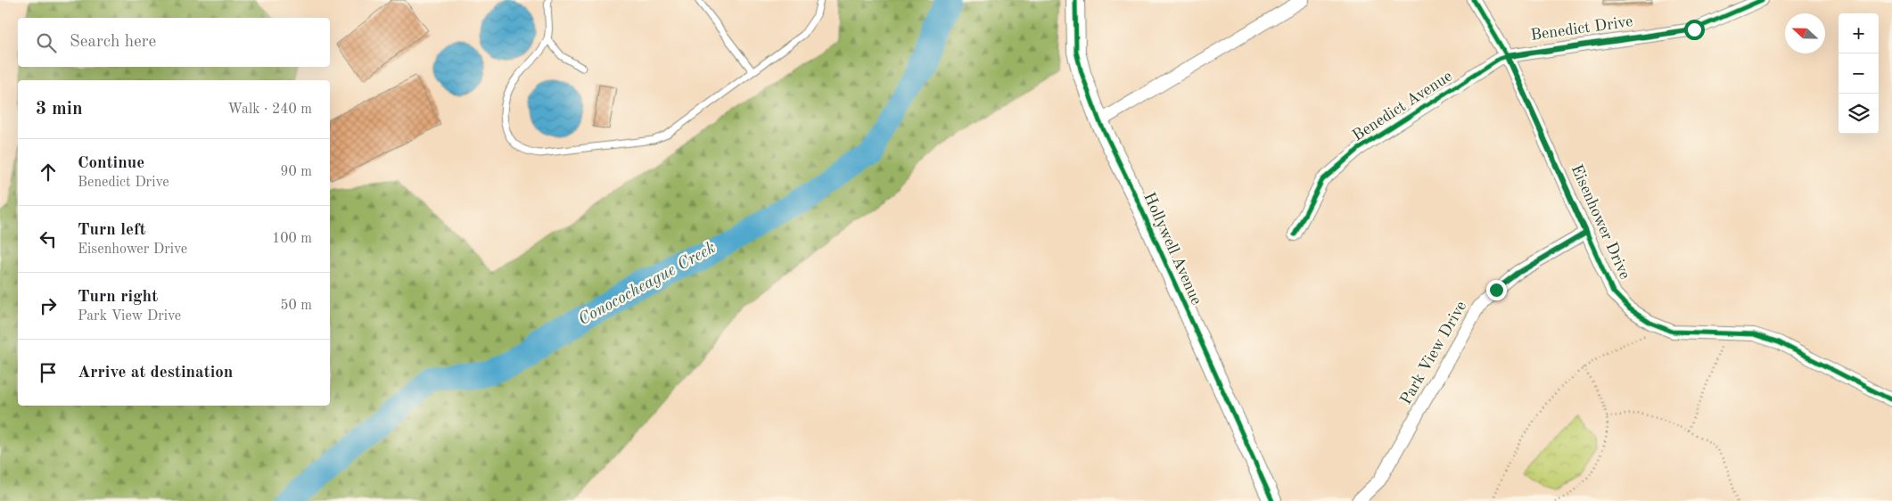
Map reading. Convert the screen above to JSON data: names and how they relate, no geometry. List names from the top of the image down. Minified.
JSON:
{"streets":{"street":["Benedict Drive","Benedict Avenue","Eisenhower Drive","Hollywell Avenue","Park View Drive"]},"crossings":[["Benedict Drive","Benedict Avenue"],["Benedict Drive","Eisenhower Drive"],["Benedict Avenue","Eisenhower Drive"],["Eisenhower Drive","Park View Drive"]],"water":["Conococheague Creek"],"north":"left","page":{"map_buttons":["+","−"],"search":"Search here","heading":["3 min","Walk · 240 m"],"list":[["Continue","Benedict Drive","90 m"],["Turn left","Eisenhower Drive","100 m"],["Turn right","Park View Drive","50 m"],"Arrive at destination"]}}
